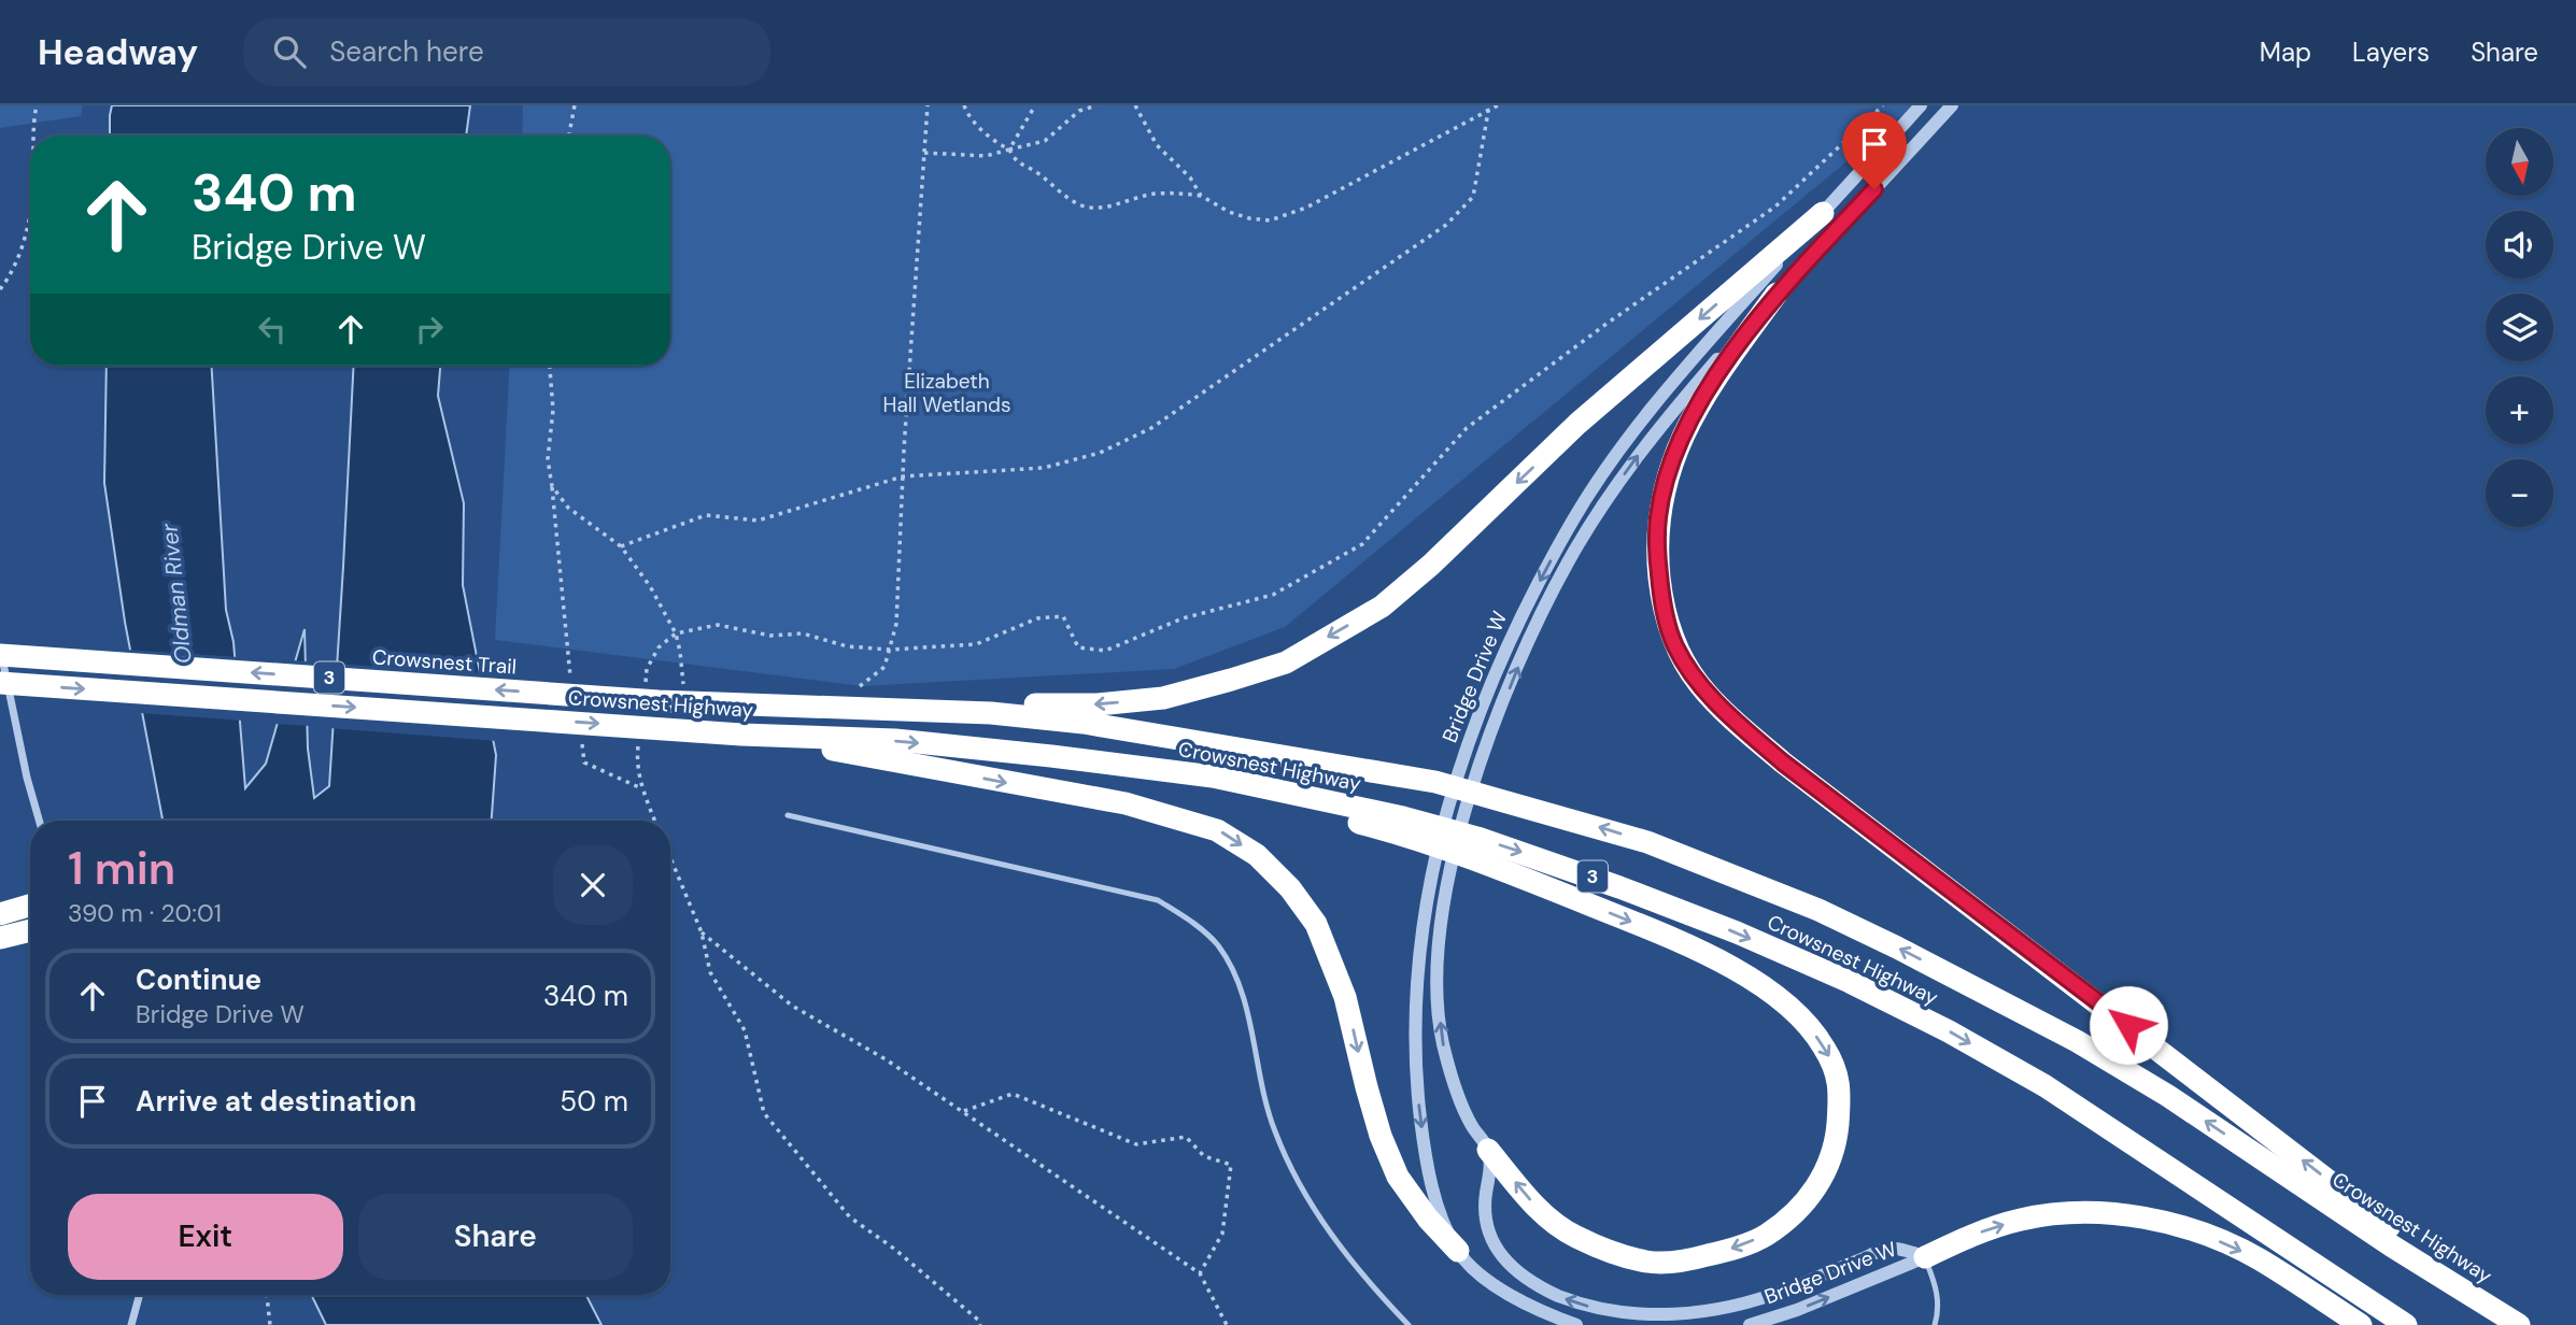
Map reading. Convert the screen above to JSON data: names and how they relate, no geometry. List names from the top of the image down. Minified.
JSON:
{"streets":{"highway":["Crowsnest Trail","3","Crowsnest Highway"],"street":["Bridge Drive W"]},"crossings":[["Crowsnest Trail","Crowsnest Highway"]],"one_way":["Crowsnest Trail"],"water":["Oldman River"],"parks":["Elizabeth Hall Wetlands"],"north":"bottom","page":{"header":"Headway","search":"Search here","nav":["Map","Layers","Share"],"map_buttons":["+","−"],"turn":["340 m","Bridge Drive W"],"heading":["1 min","390 m · 20:01"],"list":[{"name":"Continue","note":"Bridge Drive W","value":"340 m"},{"name":"Arrive at destination","value":"50 m"}],"buttons":["Exit","Share"]}}
